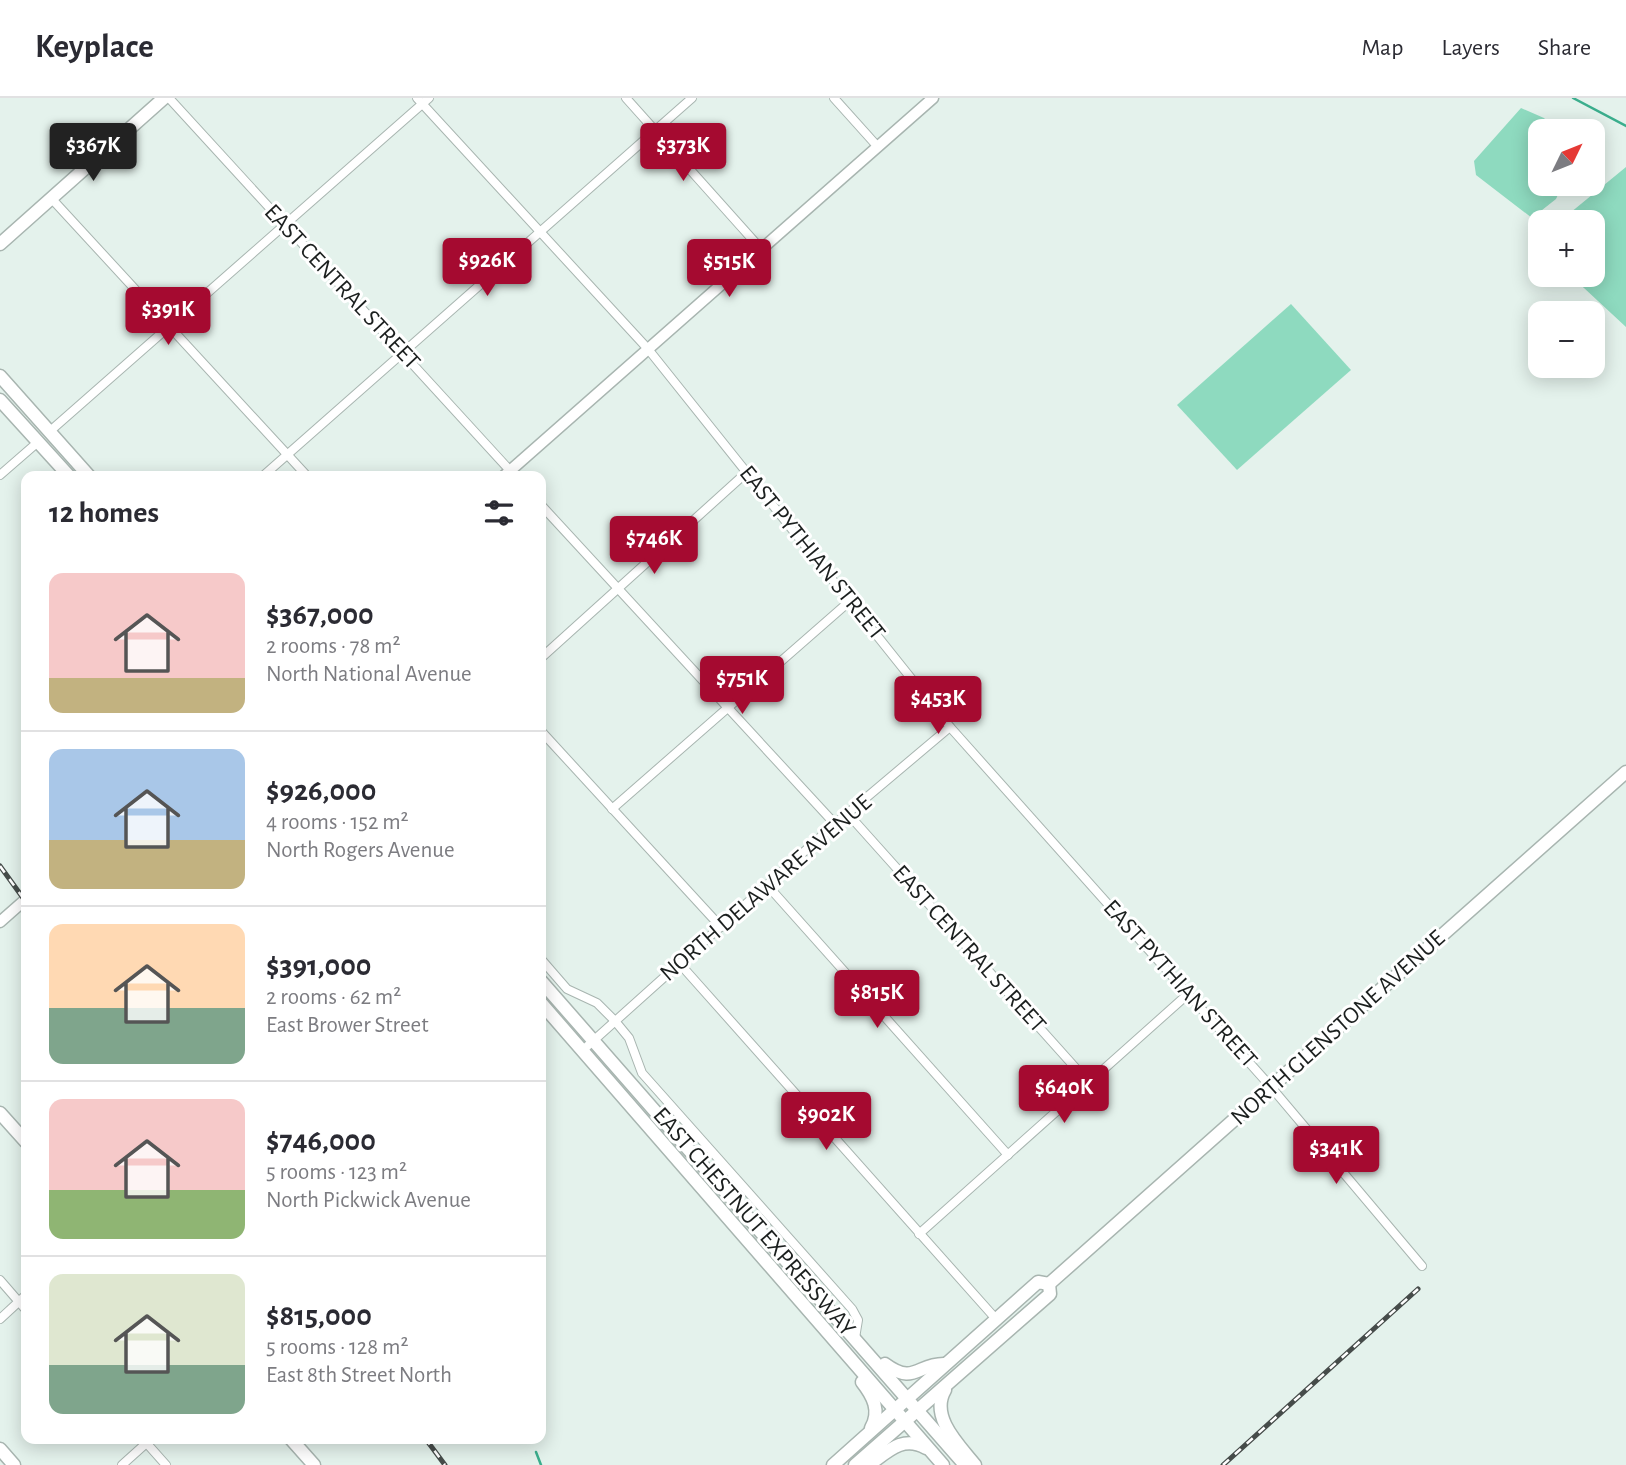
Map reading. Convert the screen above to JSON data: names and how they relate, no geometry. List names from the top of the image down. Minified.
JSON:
{"streets":{"main road":["NORTH GLENSTONE AVENUE","EAST CHESTNUT EXPRESSWAY"],"street":["EAST CENTRAL STREET","EAST PYTHIAN STREET","NORTH DELAWARE AVENUE"]},"crossings":[["EAST CENTRAL STREET","NORTH DELAWARE AVENUE"],["EAST PYTHIAN STREET","NORTH DELAWARE AVENUE"],["EAST PYTHIAN STREET","NORTH GLENSTONE AVENUE"],["NORTH DELAWARE AVENUE","EAST CHESTNUT EXPRESSWAY"],["NORTH GLENSTONE AVENUE","EAST CHESTNUT EXPRESSWAY"]],"north":"top right","page":{"header":"Keyplace","nav":["Map","Layers","Share"],"map_buttons":["+","−"],"price":["$367K","$373K","$926K","$515K","$391K","$746K","$751K","$453K","$815K","$640K","$902K","$341K"],"heading":"12 homes","list":[{"name":"$367,000","note":"2 rooms · 78 m² · North National Avenue"},{"name":"$926,000","note":"4 rooms · 152 m² · North Rogers Avenue"},{"name":"$391,000","note":"2 rooms · 62 m² · East Brower Street"},{"name":"$746,000","note":"5 rooms · 123 m² · North Pickwick Avenue"},{"name":"$815,000","note":"5 rooms · 128 m² · East 8th Street North"}]}}
